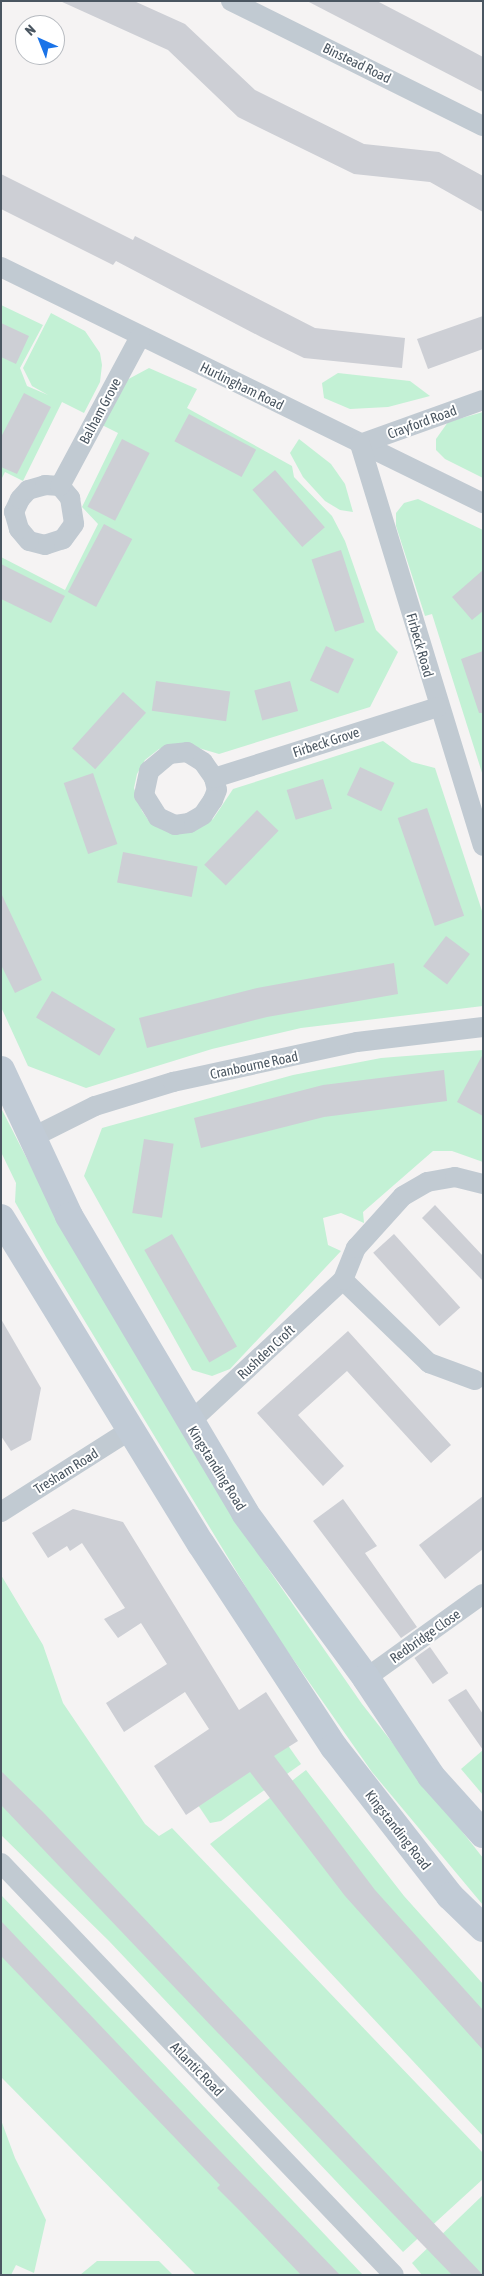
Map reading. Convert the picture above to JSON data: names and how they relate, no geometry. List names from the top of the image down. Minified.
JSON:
{"streets":{"main road":["Kingstanding Road"],"street":["Binstead Road","Hurlingham Road","Balham Grove","Crayford Road","Firbeck Road","Firbeck Grove","Cranbourne Road","Rushden Croft","Tresham Road","Redbridge Close","Atlantic Road"]},"crossings":[["Hurlingham Road","Balham Grove"],["Hurlingham Road","Crayford Road"],["Hurlingham Road","Firbeck Road"],["Crayford Road","Firbeck Road"],["Firbeck Road","Firbeck Grove"],["Cranbourne Road","Kingstanding Road"],["Rushden Croft","Kingstanding Road"],["Kingstanding Road","Tresham Road"],["Kingstanding Road","Redbridge Close"]],"north":"top left"}
